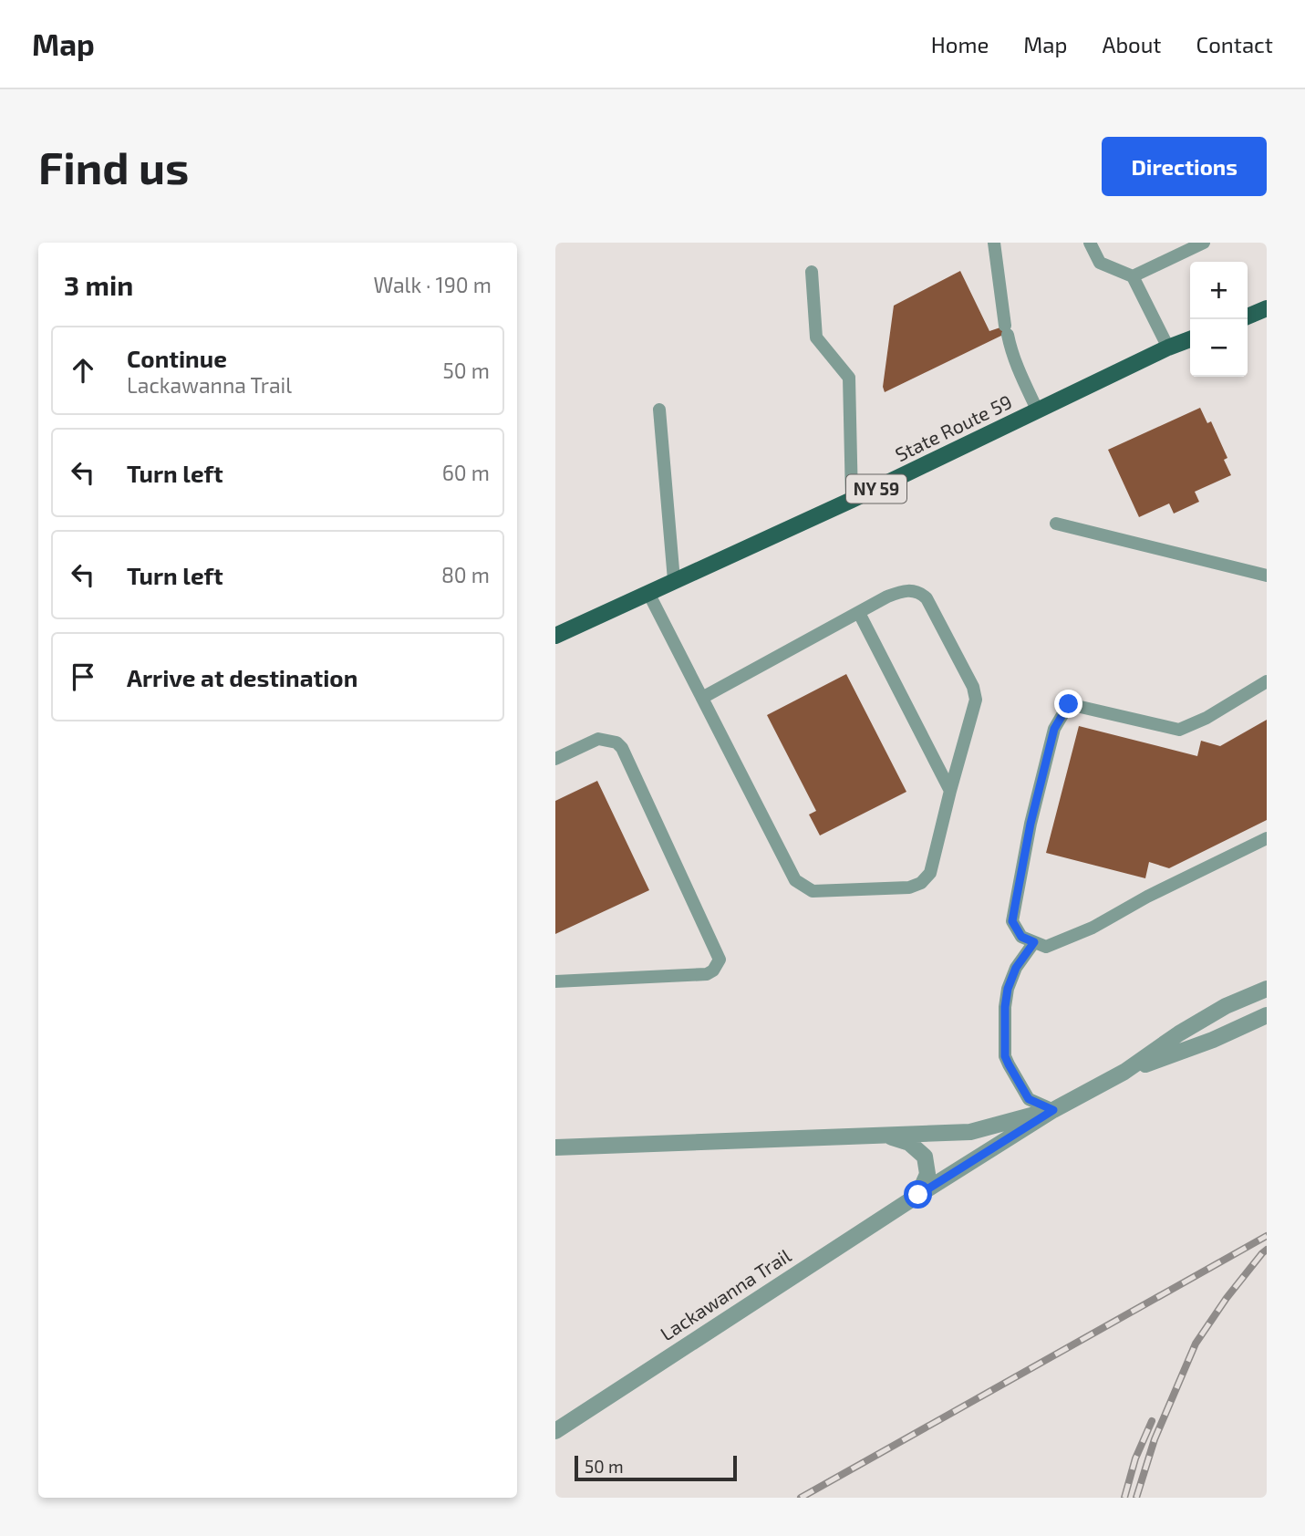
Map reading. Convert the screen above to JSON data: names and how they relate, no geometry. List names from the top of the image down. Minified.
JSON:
{"streets":{"main road":["State Route 59","NY 59"],"street":["Lackawanna Trail"]},"scale_bar":"50 m","page":{"header":"Map","nav":["Home","Map","About","Contact"],"buttons":"Directions","title":"Find us","heading":["3 min","Walk · 190 m"],"map_buttons":["+","−"],"list":[["Continue","Lackawanna Trail","50 m"],["Turn left","60 m"],["Turn left","80 m"],"Arrive at destination"],"scale":"50 m"}}
